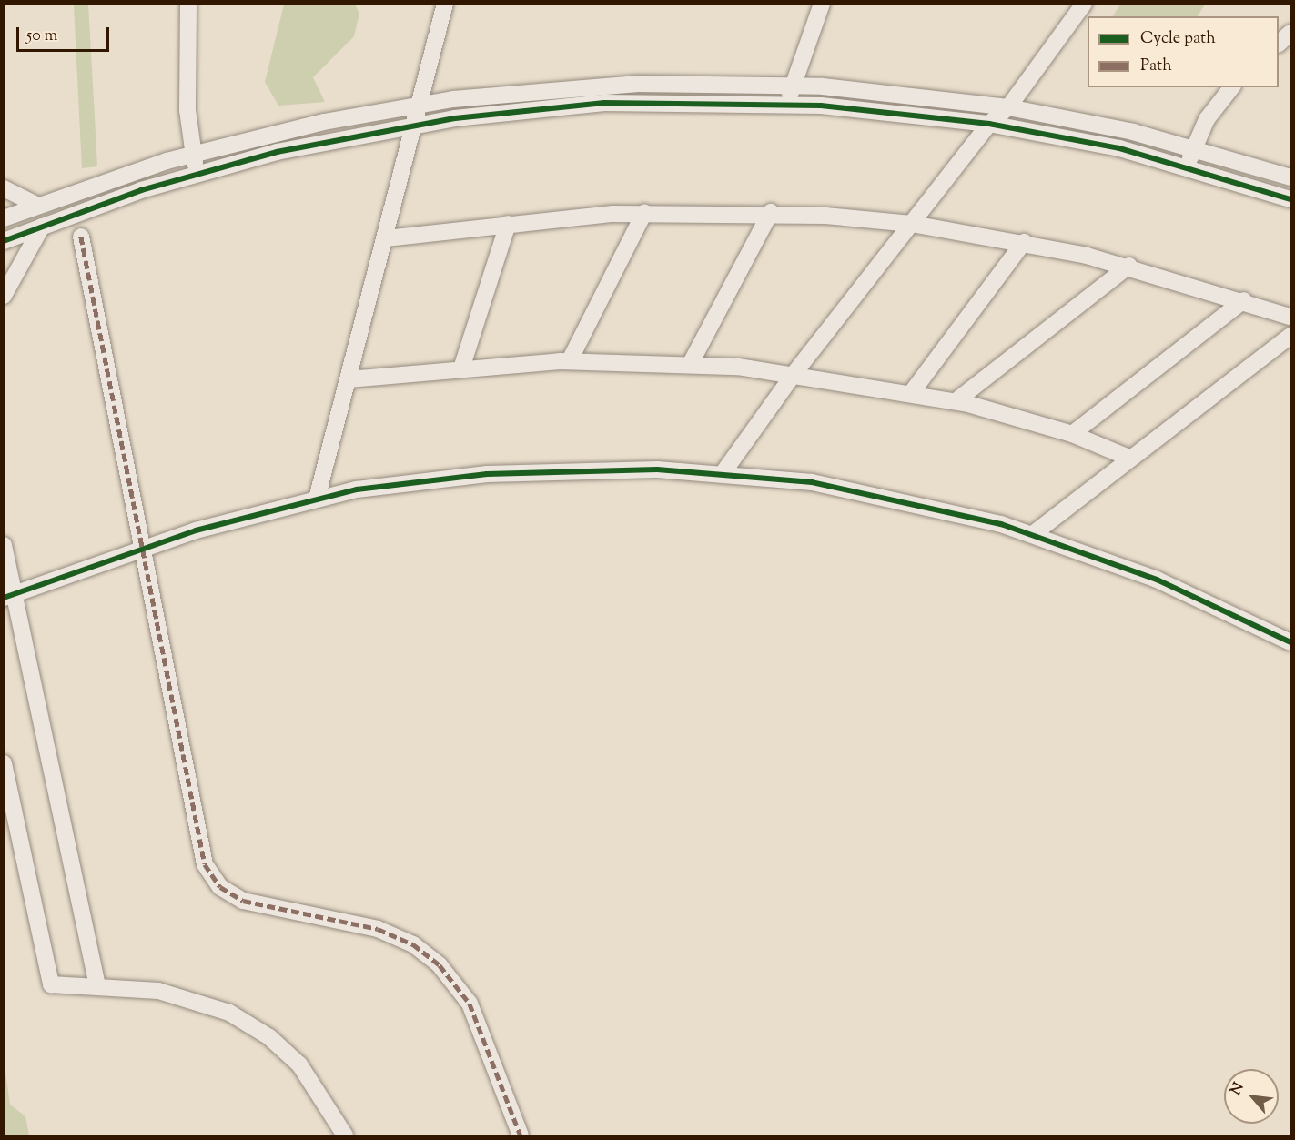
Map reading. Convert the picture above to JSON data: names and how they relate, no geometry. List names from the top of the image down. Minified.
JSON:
{"legend":["Cycle path","Path"],"scale_bar":"50 m","north":"top left"}
